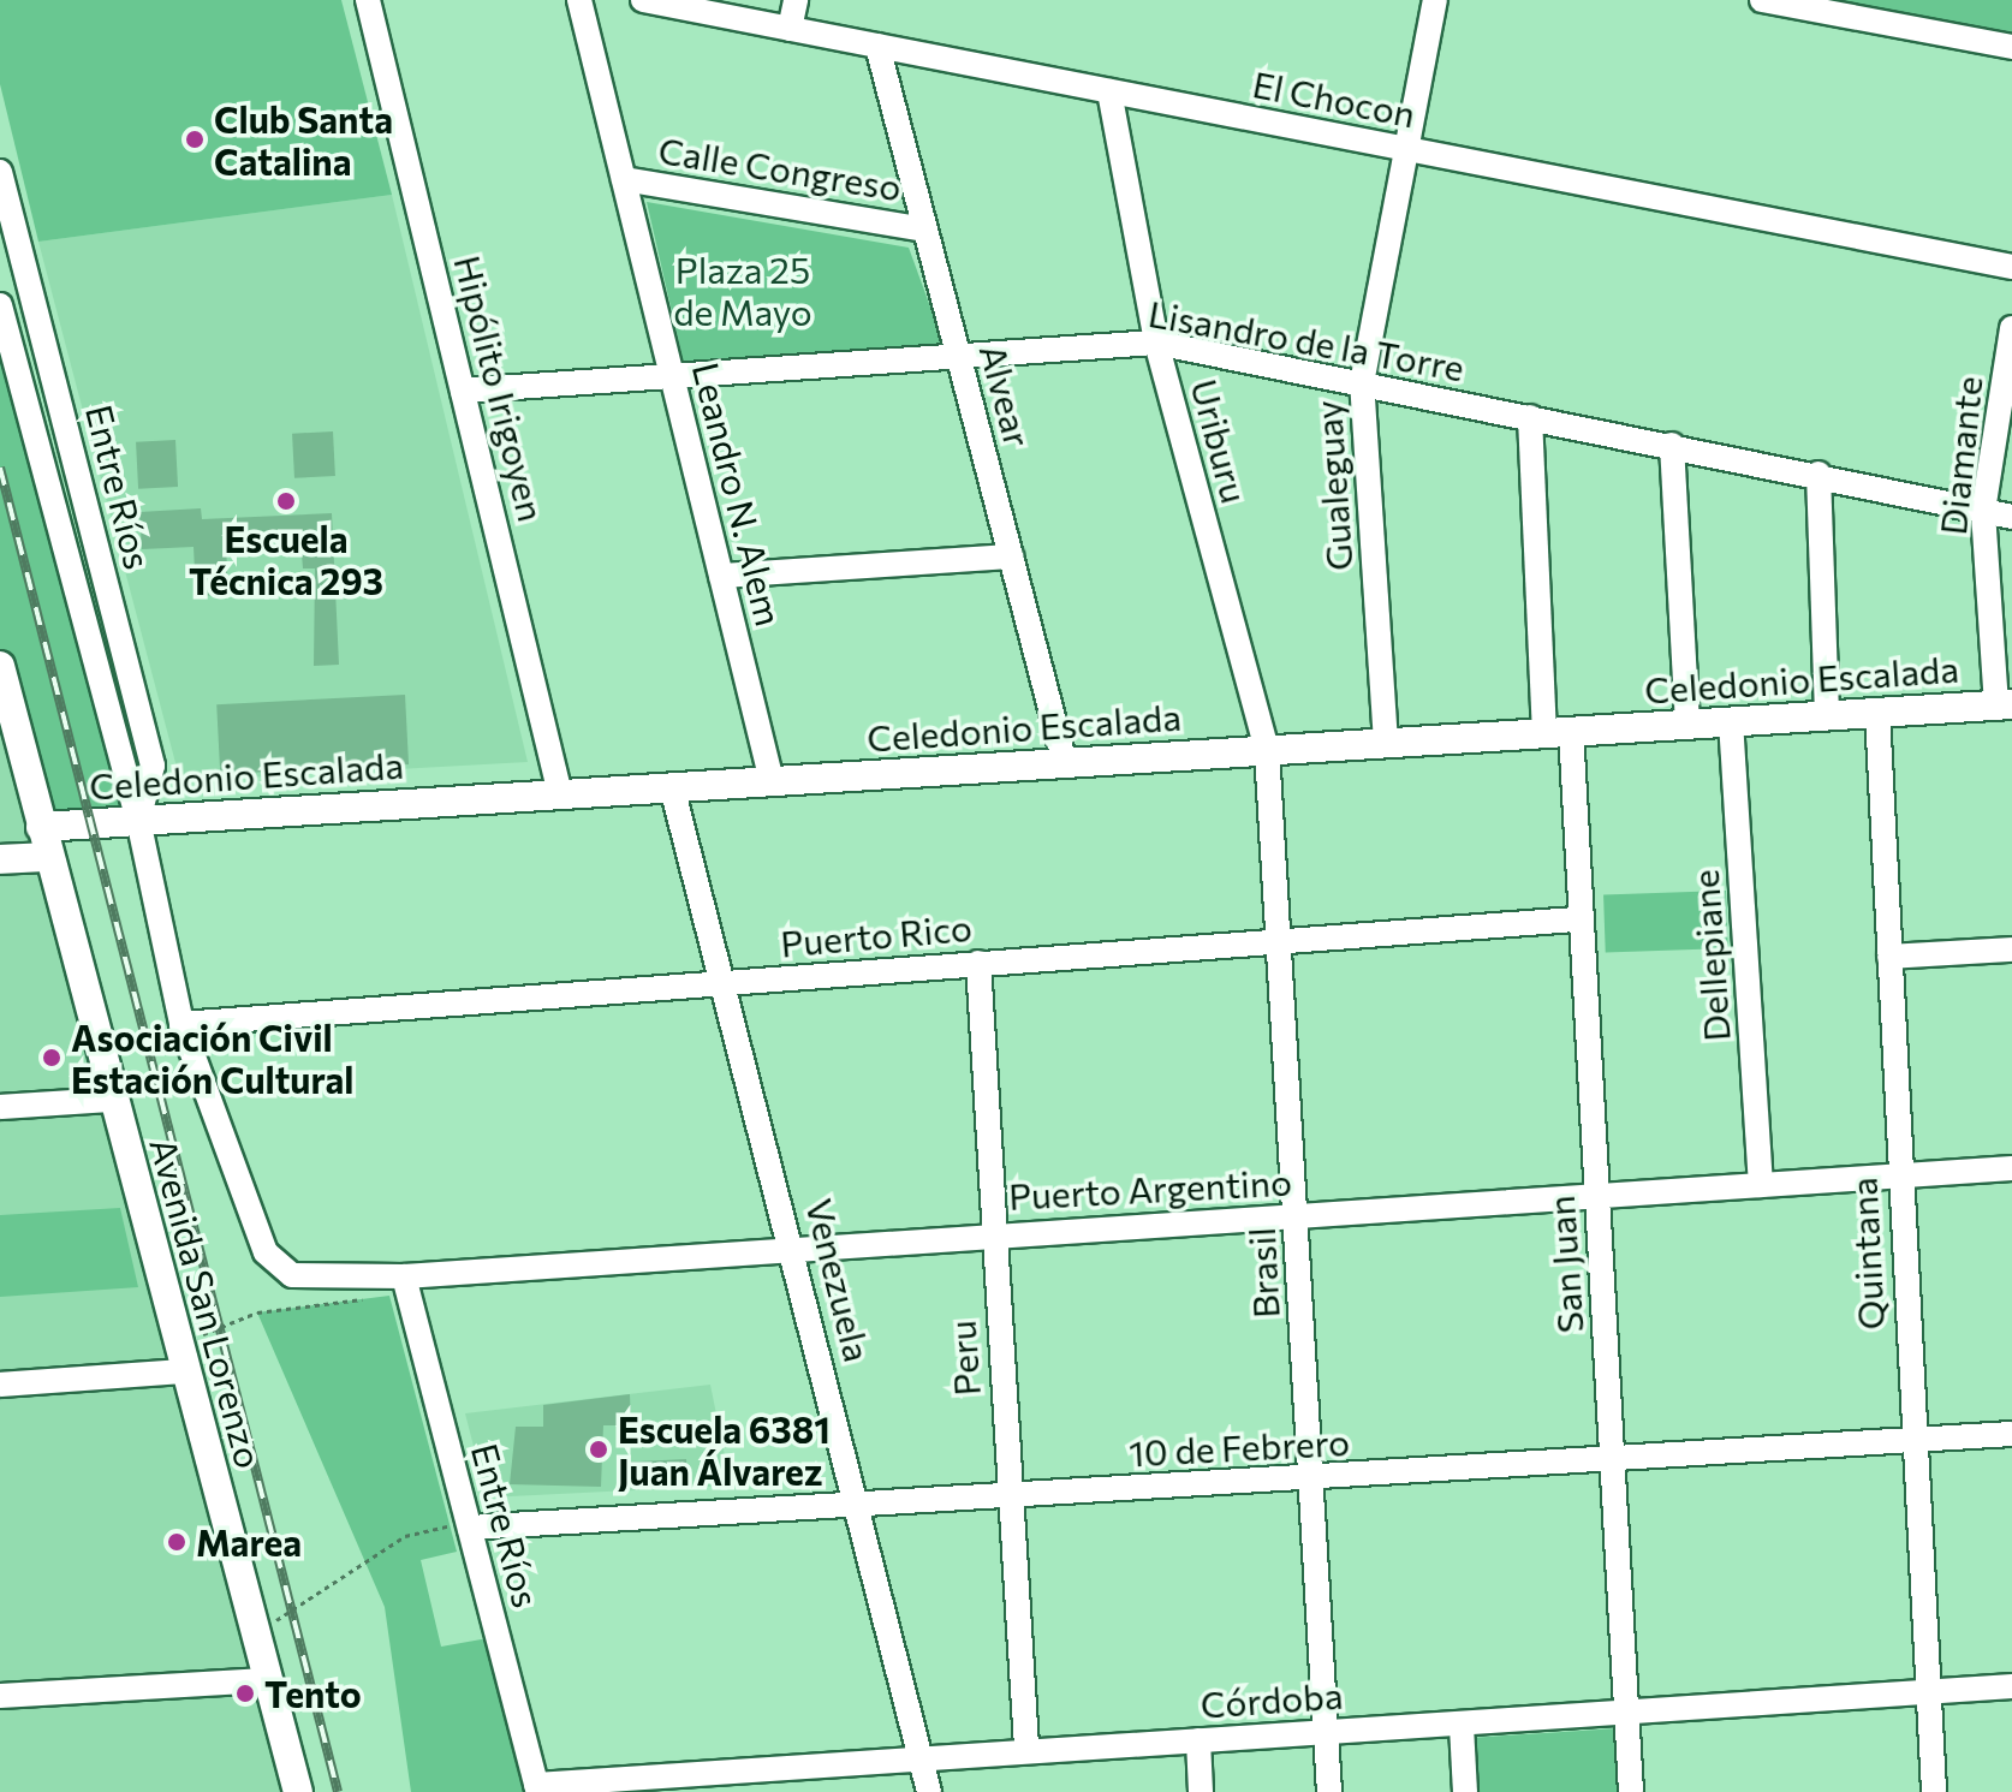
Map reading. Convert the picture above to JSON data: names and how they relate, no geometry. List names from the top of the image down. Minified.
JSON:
{"streets":{"main road":["Celedonio Escalada","Avenida San Lorenzo"],"street":["El Chocon","Calle Congreso","Lisandro de la Torre","Hipólito Irigoyen","Alvear","Uriburu","Diamante","Gualeguay","Entre Ríos","Leandro N. Alem","Puerto Rico","Dellepiane","Puerto Argentino","Quintana","San Juan","Brasil","Venezuela","Peru","10 de Febrero","Córdoba"]},"crossings":[["El Chocon","Alvear"],["El Chocon","Uriburu"],["El Chocon","Gualeguay"],["Calle Congreso","Alvear"],["Calle Congreso","Leandro N. Alem"],["Lisandro de la Torre","Hipólito Irigoyen"],["Lisandro de la Torre","Alvear"],["Lisandro de la Torre","Uriburu"],["Lisandro de la Torre","Diamante"],["Lisandro de la Torre","Gualeguay"],["Lisandro de la Torre","Leandro N. Alem"],["Lisandro de la Torre","San Juan"],["Hipólito Irigoyen","Celedonio Escalada"],["Alvear","Celedonio Escalada"],["Uriburu","Celedonio Escalada"],["Uriburu","Brasil"],["Diamante","Celedonio Escalada"],["Gualeguay","Celedonio Escalada"],["Entre Ríos","Celedonio Escalada"],["Entre Ríos","Puerto Rico"],["Entre Ríos","Puerto Argentino"],["Entre Ríos","10 de Febrero"],["Entre Ríos","Córdoba"],["Leandro N. Alem","Celedonio Escalada"],["Celedonio Escalada","Dellepiane"],["Celedonio Escalada","Quintana"],["Celedonio Escalada","San Juan"],["Celedonio Escalada","Brasil"],["Celedonio Escalada","Venezuela"],["Celedonio Escalada","Avenida San Lorenzo"],["Puerto Rico","San Juan"],["Puerto Rico","Brasil"],["Puerto Rico","Venezuela"],["Puerto Rico","Peru"],["Dellepiane","Puerto Argentino"],["Puerto Argentino","Quintana"],["Puerto Argentino","San Juan"],["Puerto Argentino","Brasil"],["Puerto Argentino","Venezuela"],["Puerto Argentino","Peru"],["Quintana","10 de Febrero"],["Quintana","Córdoba"],["San Juan","10 de Febrero"],["San Juan","Córdoba"],["Brasil","10 de Febrero"],["Brasil","Córdoba"],["Venezuela","10 de Febrero"],["Venezuela","Córdoba"],["Peru","10 de Febrero"],["Peru","Córdoba"]],"parks":["Plaza 25 de Mayo"],"places":["Club Santa Catalina","Escuela Técnica 293","Asociación Civil Estación Cultural","Escuela 6381 Juan Álvarez","Marea","Tento"]}
